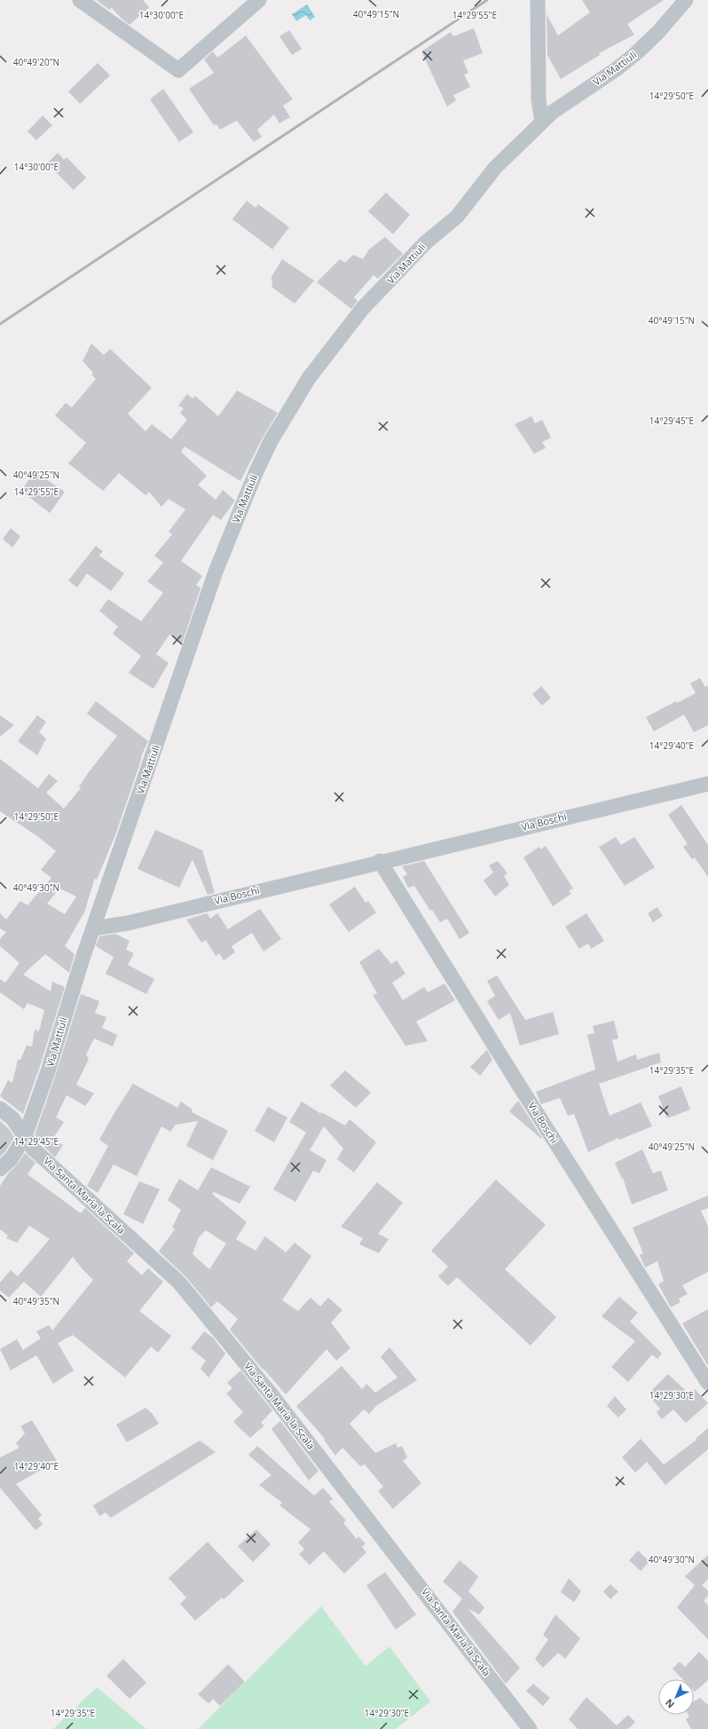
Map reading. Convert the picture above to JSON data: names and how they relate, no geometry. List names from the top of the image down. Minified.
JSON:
{"streets":{"street":["Via Mattiuli","Via Boschi","Via Santa Maria la Scala"]},"crossings":[["Via Mattiuli","Via Boschi"],["Via Mattiuli","Via Santa Maria la Scala"]],"north":"bottom left","coordinates":["40°49'15\"N","14°30'00\"E","14°29'55\"E","40°49'20\"N","14°29'50\"E","14°29'45\"E","40°49'25\"N","14°29'40\"E","40°49'30\"N","14°29'35\"E","40°49'35\"N","14°29'30\"E"]}
